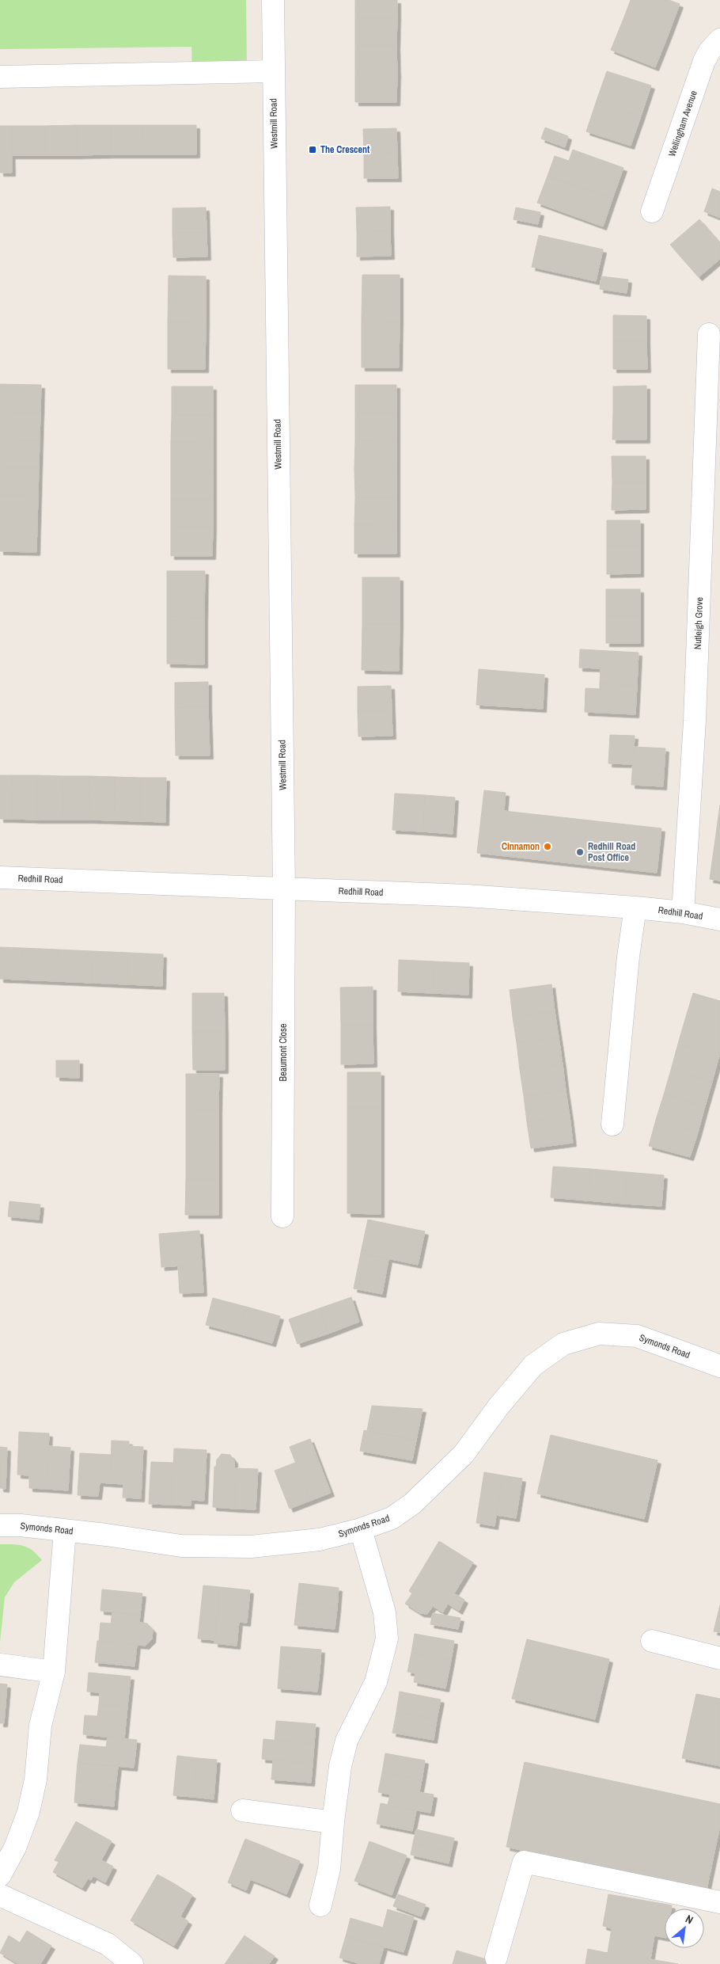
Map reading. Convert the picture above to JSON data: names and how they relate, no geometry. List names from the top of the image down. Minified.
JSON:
{"streets":{"street":["Westmill Road","Wellingham Avenue","Nutleigh Grove","Redhill Road","Beaumont Close","Symonds Road"]},"crossings":[["Westmill Road","Redhill Road"],["Westmill Road","Beaumont Close"],["Nutleigh Grove","Redhill Road"],["Redhill Road","Beaumont Close"]],"places":{"transit":["The Crescent"],"other":["Cinnamon","Redhill Road Post Office"]},"north":"top right"}
